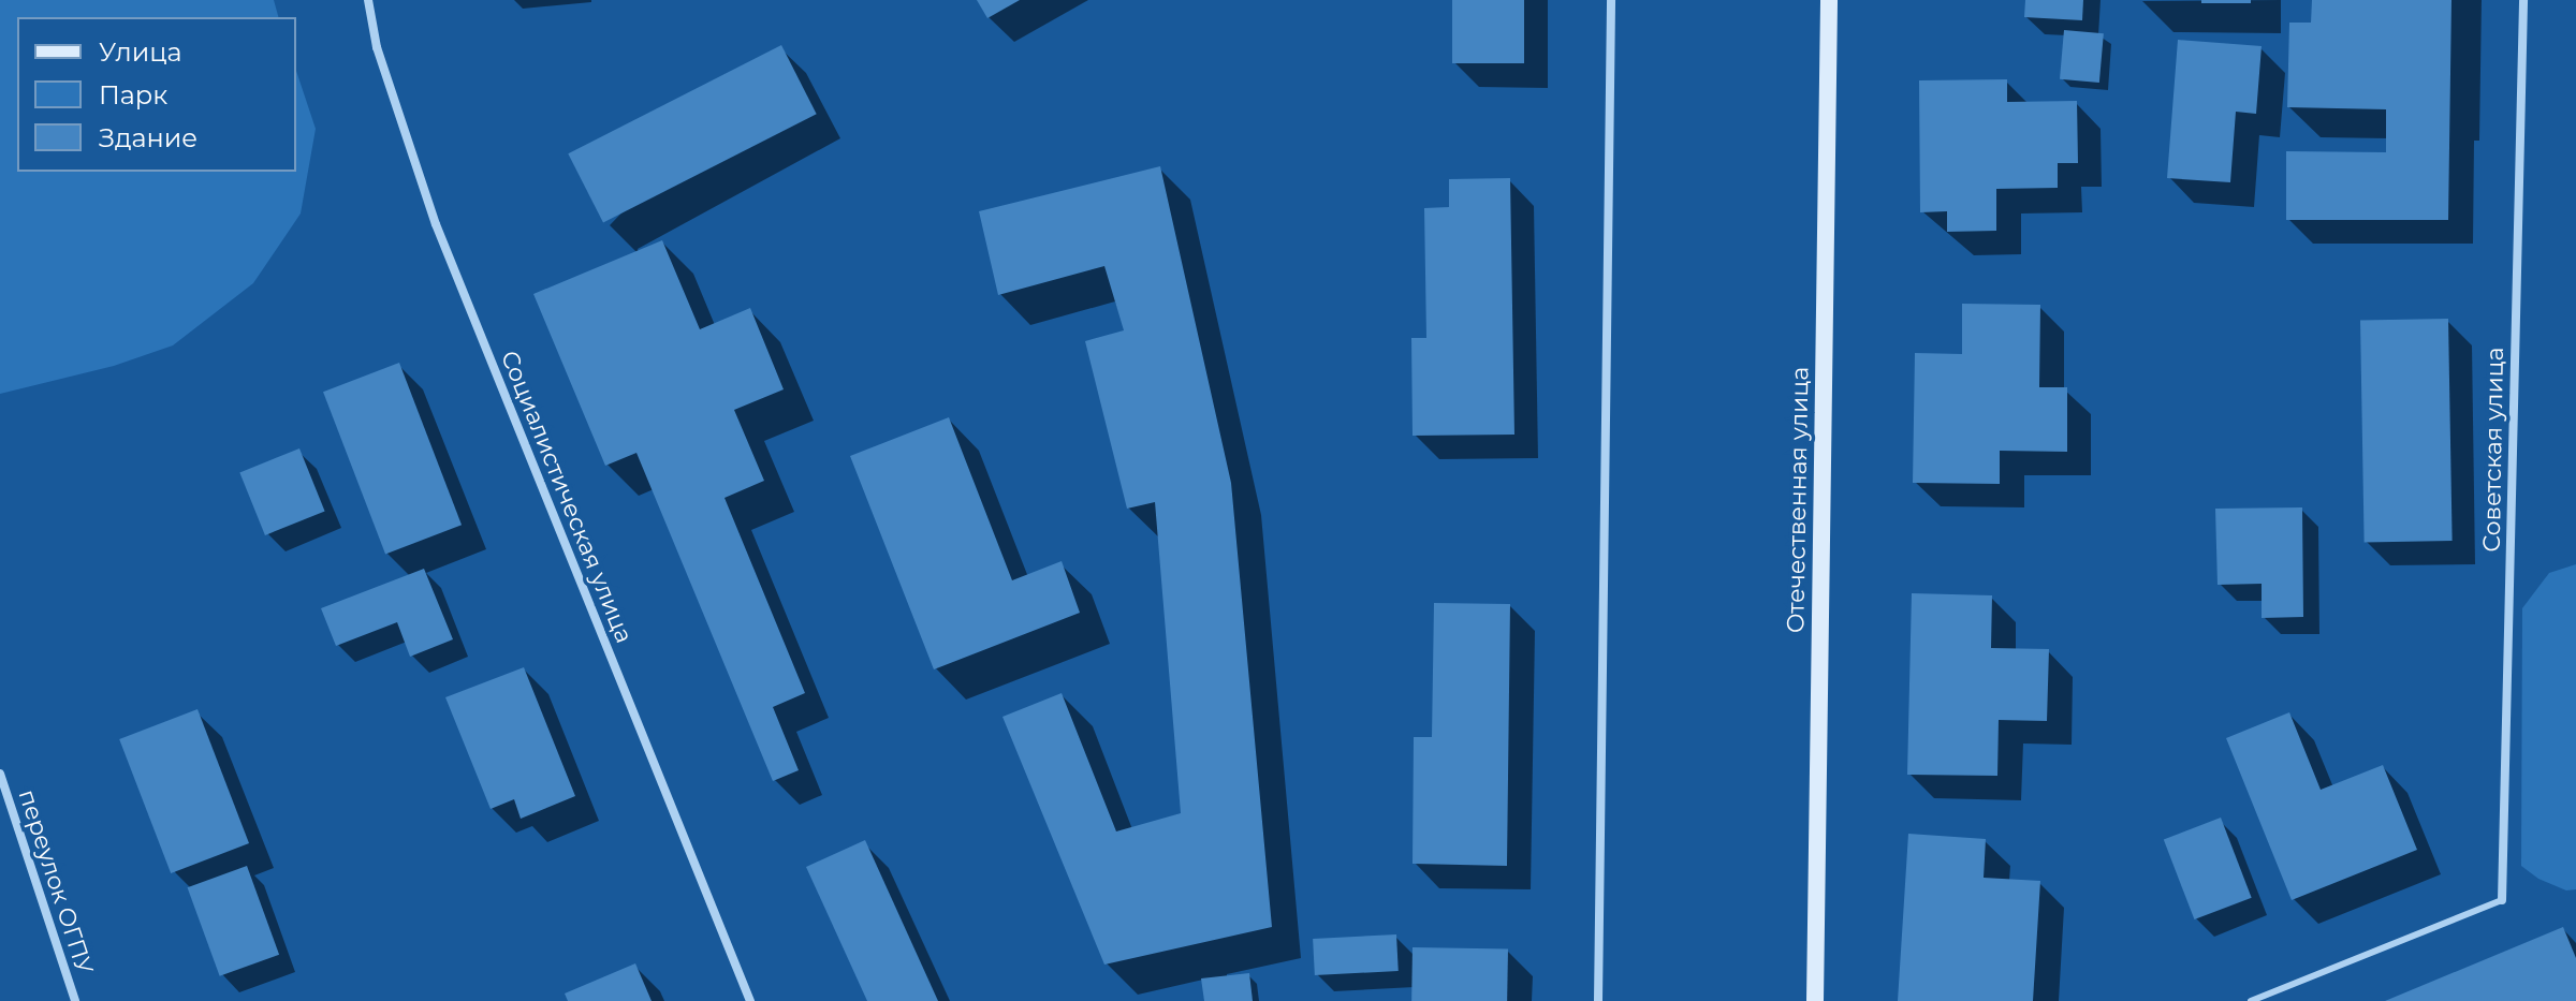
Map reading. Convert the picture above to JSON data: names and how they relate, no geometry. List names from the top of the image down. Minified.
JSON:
{"streets":{"street":["Советская улица","Социалистическая улица","Отечественная улица","переулок ОГПУ"]},"legend":["Улица","Парк","Здание"]}
